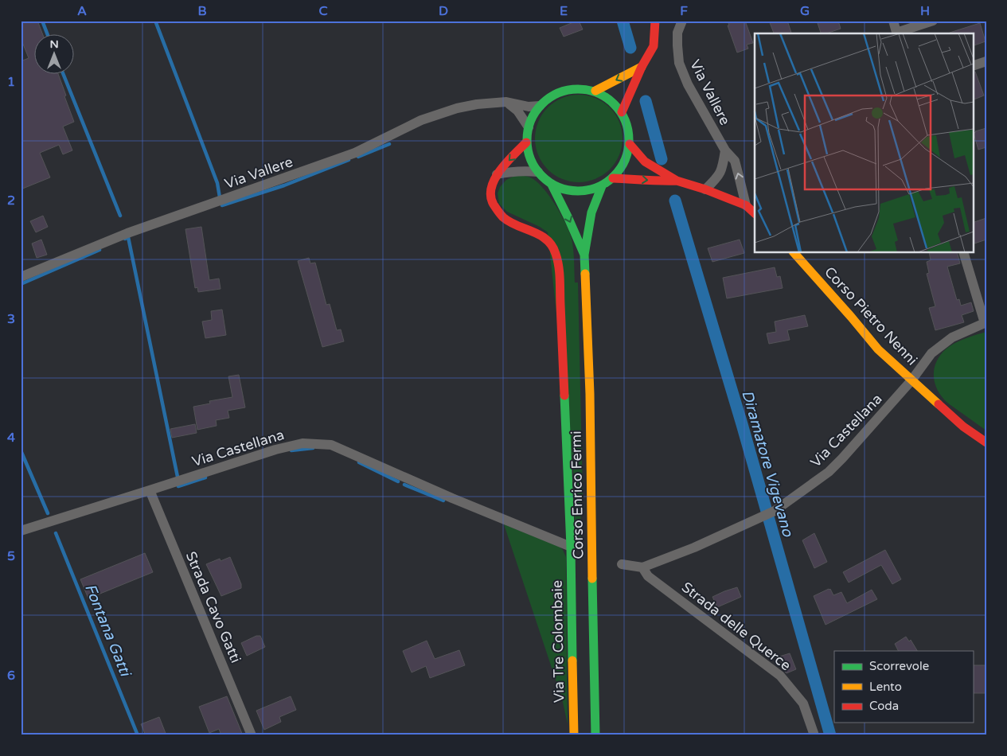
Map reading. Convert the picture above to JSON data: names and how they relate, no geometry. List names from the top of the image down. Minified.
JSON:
{"streets":{"main road":["Corso Pietro Nenni","Corso Enrico Fermi","Via Tre Colombaie"],"street":["Via Vallere","Via Castellana","Strada Cavo Gatti","Strada delle Querce"]},"crossings":[["Via Vallere","Corso Enrico Fermi"],["Corso Pietro Nenni","Via Castellana"],["Via Castellana","Strada Cavo Gatti"],["Via Castellana","Strada delle Querce"],["Via Castellana","Via Tre Colombaie"]],"water":["Diramatore Vigevano","Fontana Gatti"],"legend":["Scorrevole","Lento","Coda"],"north":"top","grid":{"columns":["A","B","C","D","E","F","G","H"],"rows":["1","2","3","4","5","6"]}}
